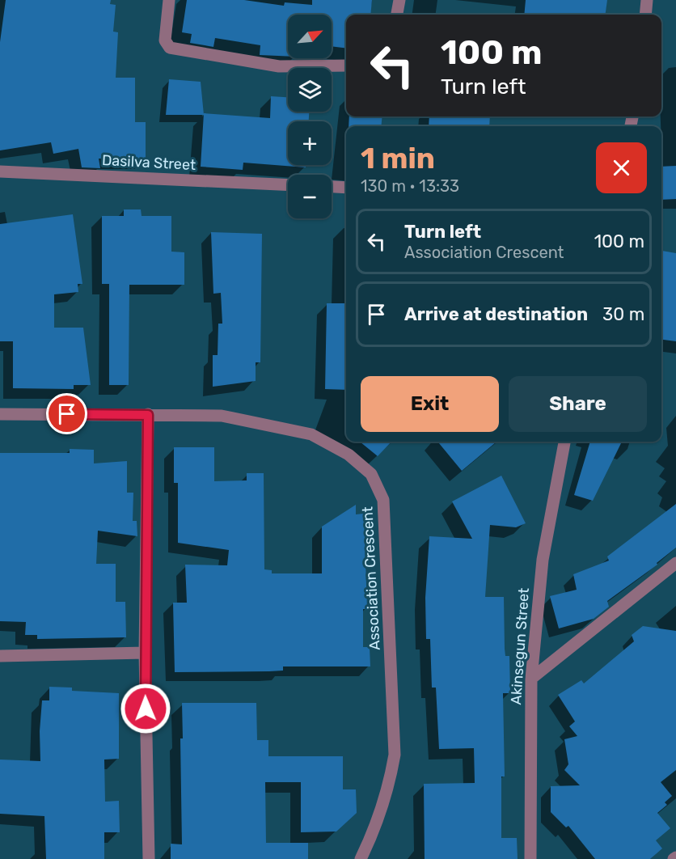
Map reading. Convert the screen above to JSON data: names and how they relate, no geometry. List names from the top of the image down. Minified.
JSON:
{"streets":{"street":["Dasilva Street","Association Crescent","Akinsegun Street"]},"north":"top right","page":{"map_buttons":["+","−"],"turn":["100 m","Turn left"],"heading":["1 min","130 m · 13:33"],"list":[{"name":"Turn left","note":"Association Crescent","value":"100 m"},{"name":"Arrive at destination","value":"30 m"}],"buttons":["Exit","Share"]}}
